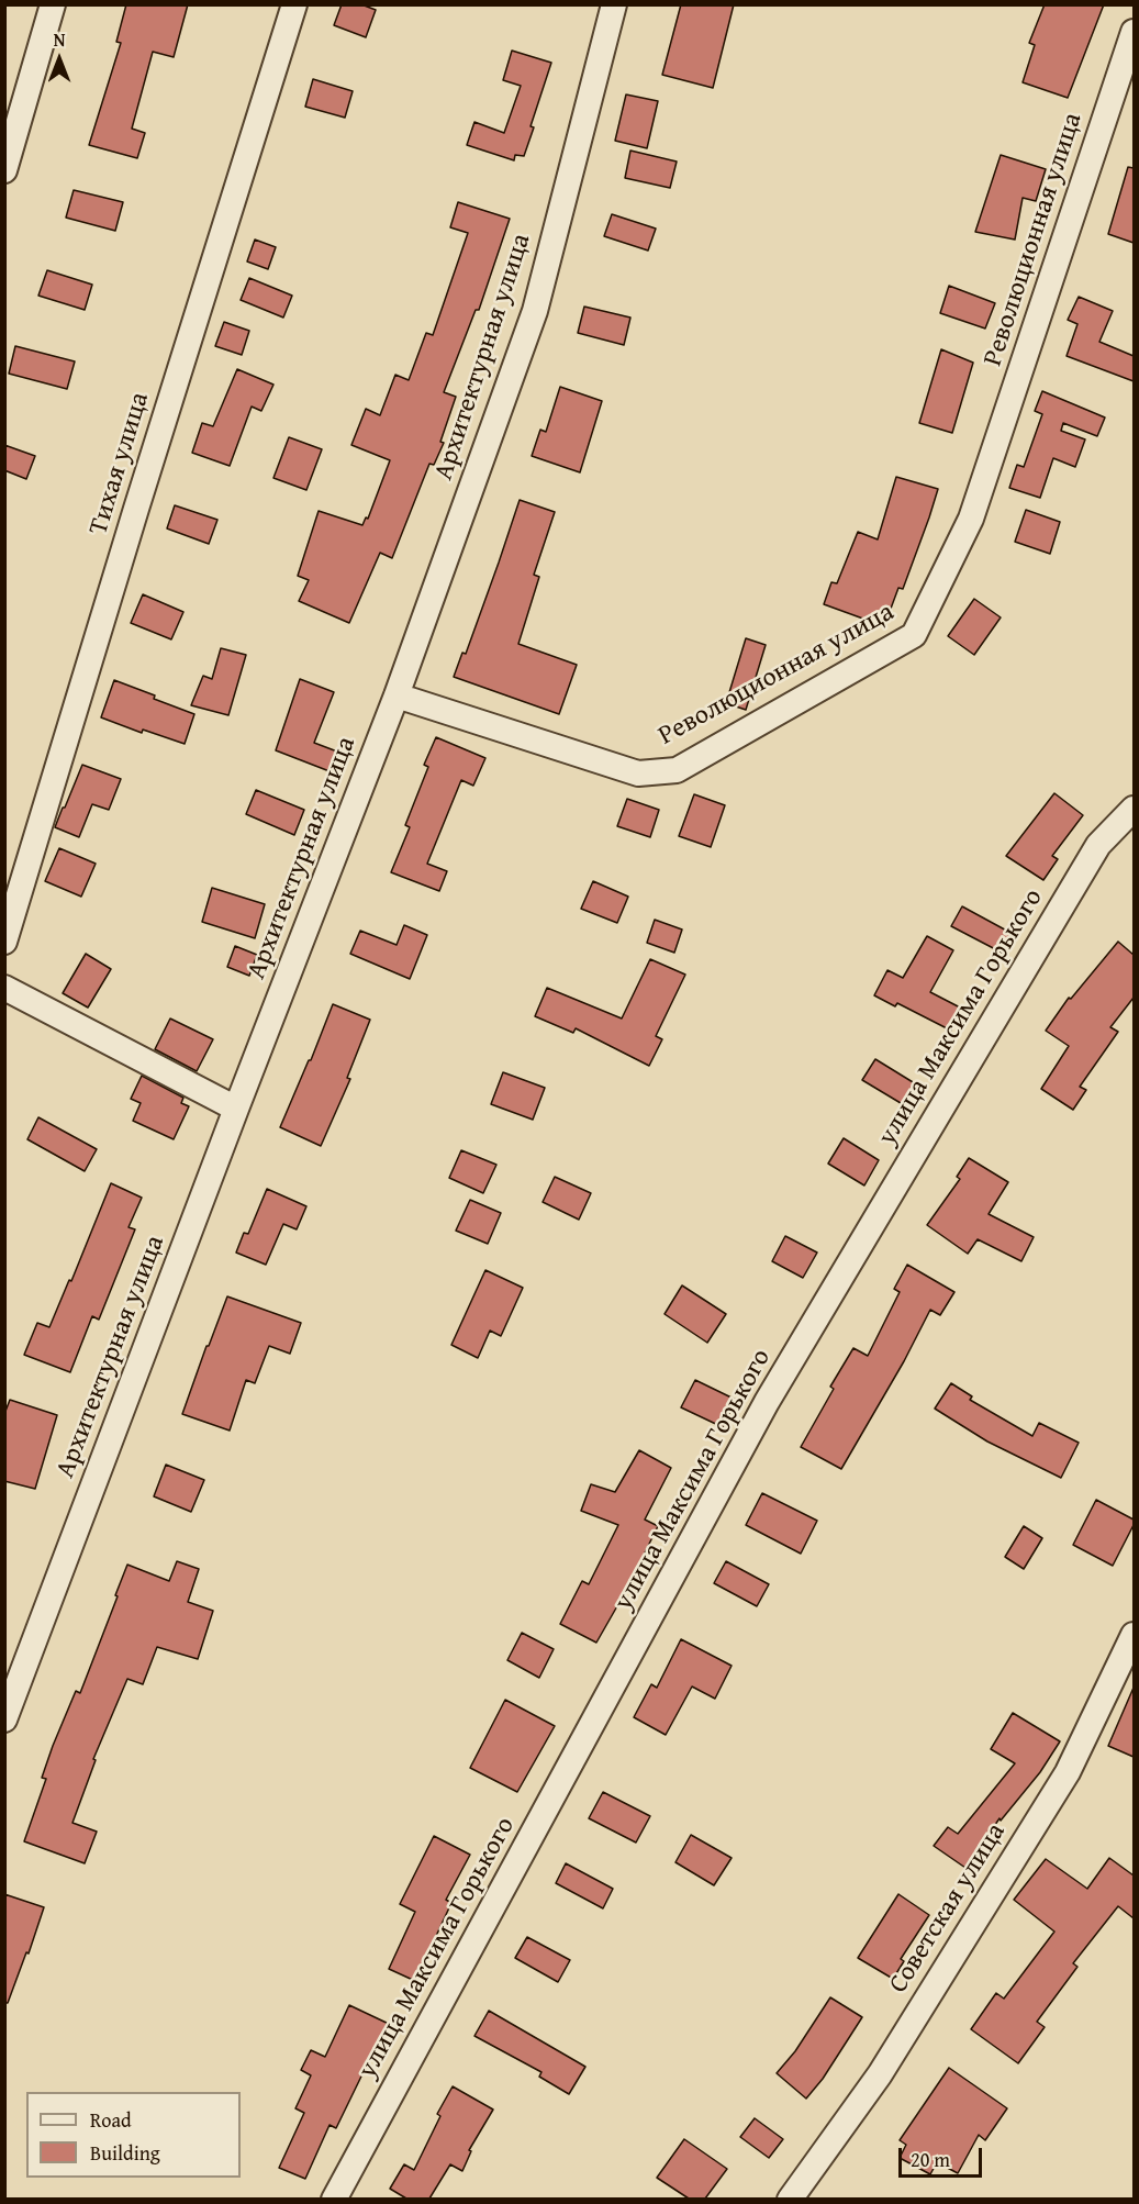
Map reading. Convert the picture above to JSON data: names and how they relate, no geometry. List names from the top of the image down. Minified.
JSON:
{"streets":{"street":["Революционная улица","Архитектурная улица","Тихая улица","улица Максима Горького","Советская улица"]},"crossings":[["Революционная улица","Архитектурная улица"]],"legend":["Road","Building"],"scale_bar":"20 m","north":"top"}
